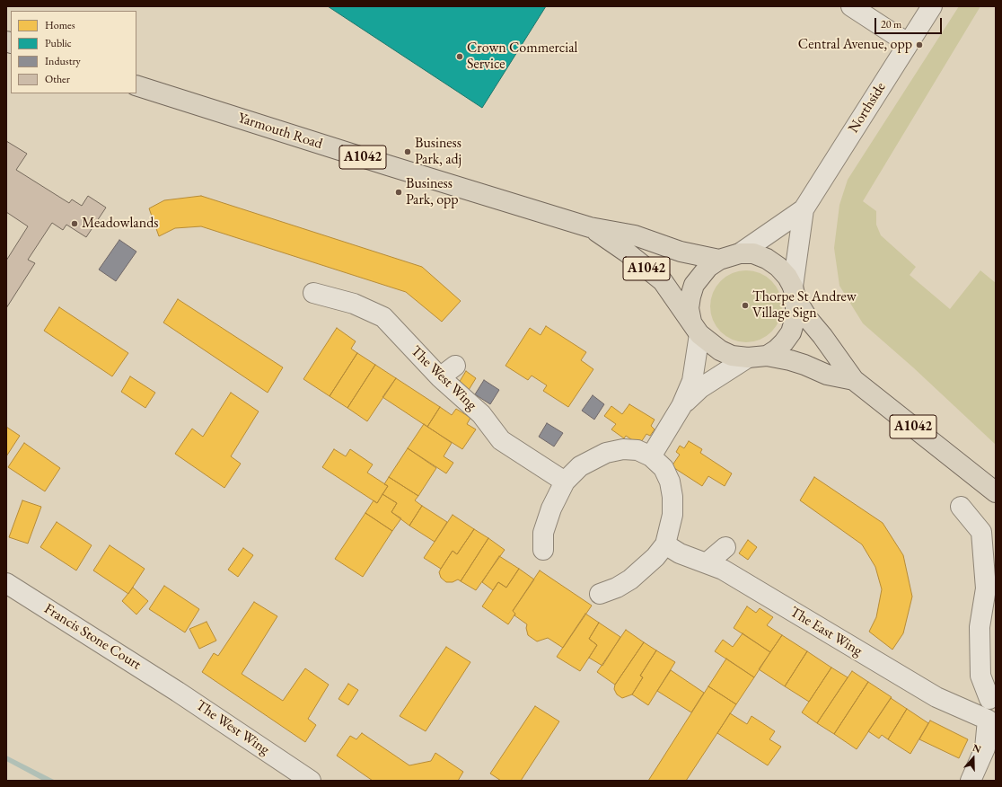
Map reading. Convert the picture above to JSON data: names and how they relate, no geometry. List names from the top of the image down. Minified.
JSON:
{"streets":{"highway":["Yarmouth Road","A1042"],"street":["Northside","The West Wing","The East Wing","Francis Stone Court"]},"crossings":[["Northside","Yarmouth Road"],["The West Wing","Francis Stone Court"]],"places":["Central Avenue, opp","Crown Commercial Service","Business Park, adj","Business Park, opp","Meadowlands","Thorpe St Andrew Village Sign"],"legend":["Homes","Public","Industry","Other"],"scale_bar":"20 m","north":"top"}
